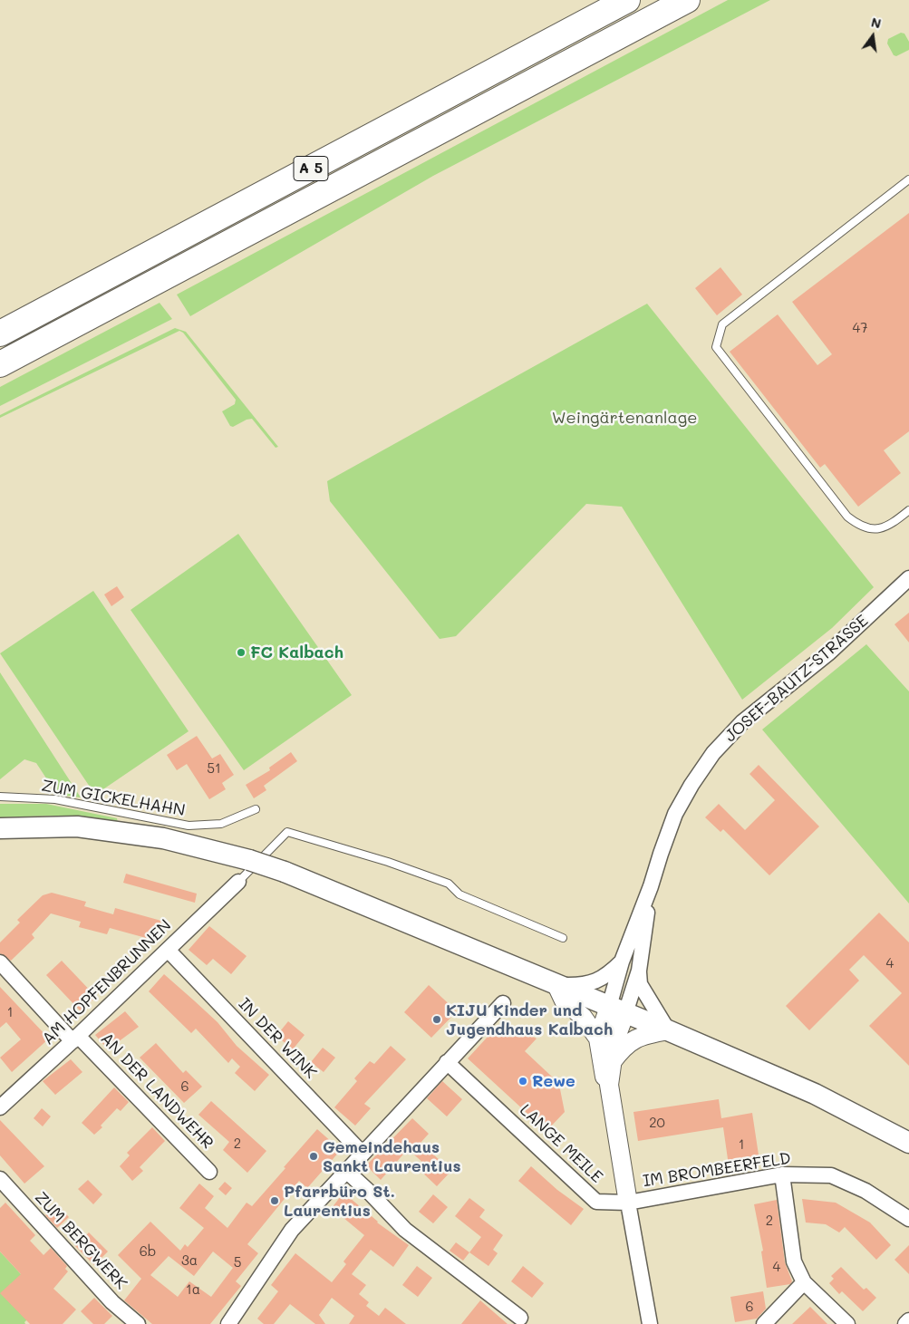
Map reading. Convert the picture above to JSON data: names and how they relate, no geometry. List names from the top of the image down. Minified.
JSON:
{"streets":{"highway":["A 5"],"street":["JOSEF-BAUTZ-STRASSE","AM HOPFENBRUNNEN","IN DER WINK","AN DER LANDWEHR","LANGE MEILE","IM BROMBEERFELD","ZUM BERGWERK"],"lane":["ZUM GICKELHAHN"]},"crossings":[["JOSEF-BAUTZ-STRASSE","LANGE MEILE"],["JOSEF-BAUTZ-STRASSE","IM BROMBEERFELD"],["AM HOPFENBRUNNEN","IN DER WINK"],["AM HOPFENBRUNNEN","AN DER LANDWEHR"],["LANGE MEILE","IM BROMBEERFELD"]],"parks":["Weingärtenanlage"],"places":["FC Kalbach","KIJU Kinder und Jugendhaus Kalbach","Rewe","Gemeindehaus Sankt Laurentius","Pfarrbüro St. Laurentius"],"house_numbers":["47","51","4","1","6","20","2","1","2","6b","3a","5","4","1a","6"],"north":"top"}
